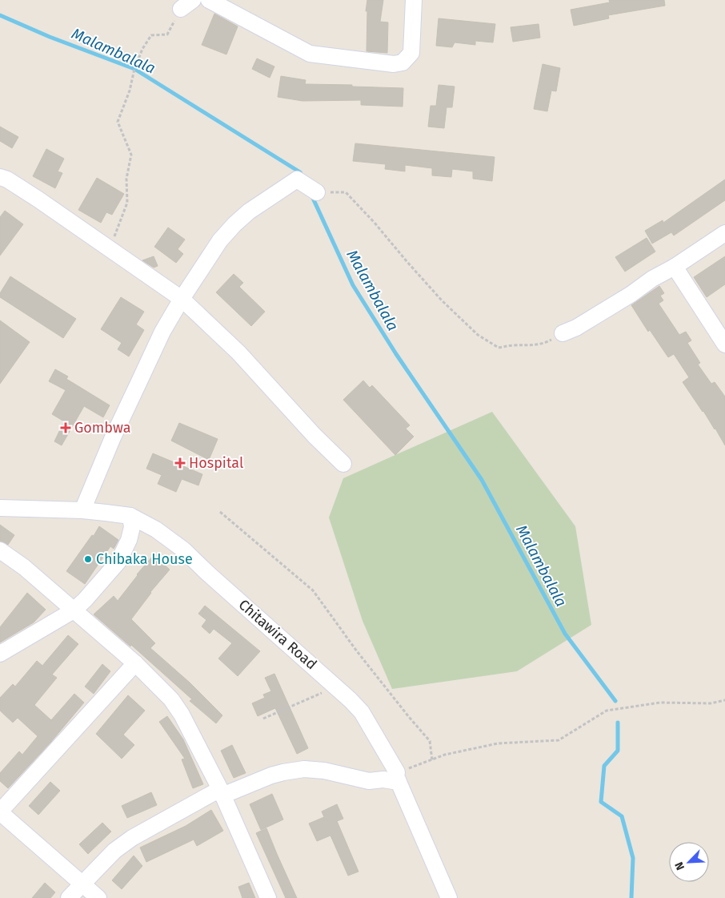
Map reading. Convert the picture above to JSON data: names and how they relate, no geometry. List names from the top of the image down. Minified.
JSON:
{"streets":{"street":["Chitawira Road"]},"water":["Malambalala"],"places":{"health":["Gombwa","Hospital"],"other":["Chibaka House"]},"north":"bottom left"}
